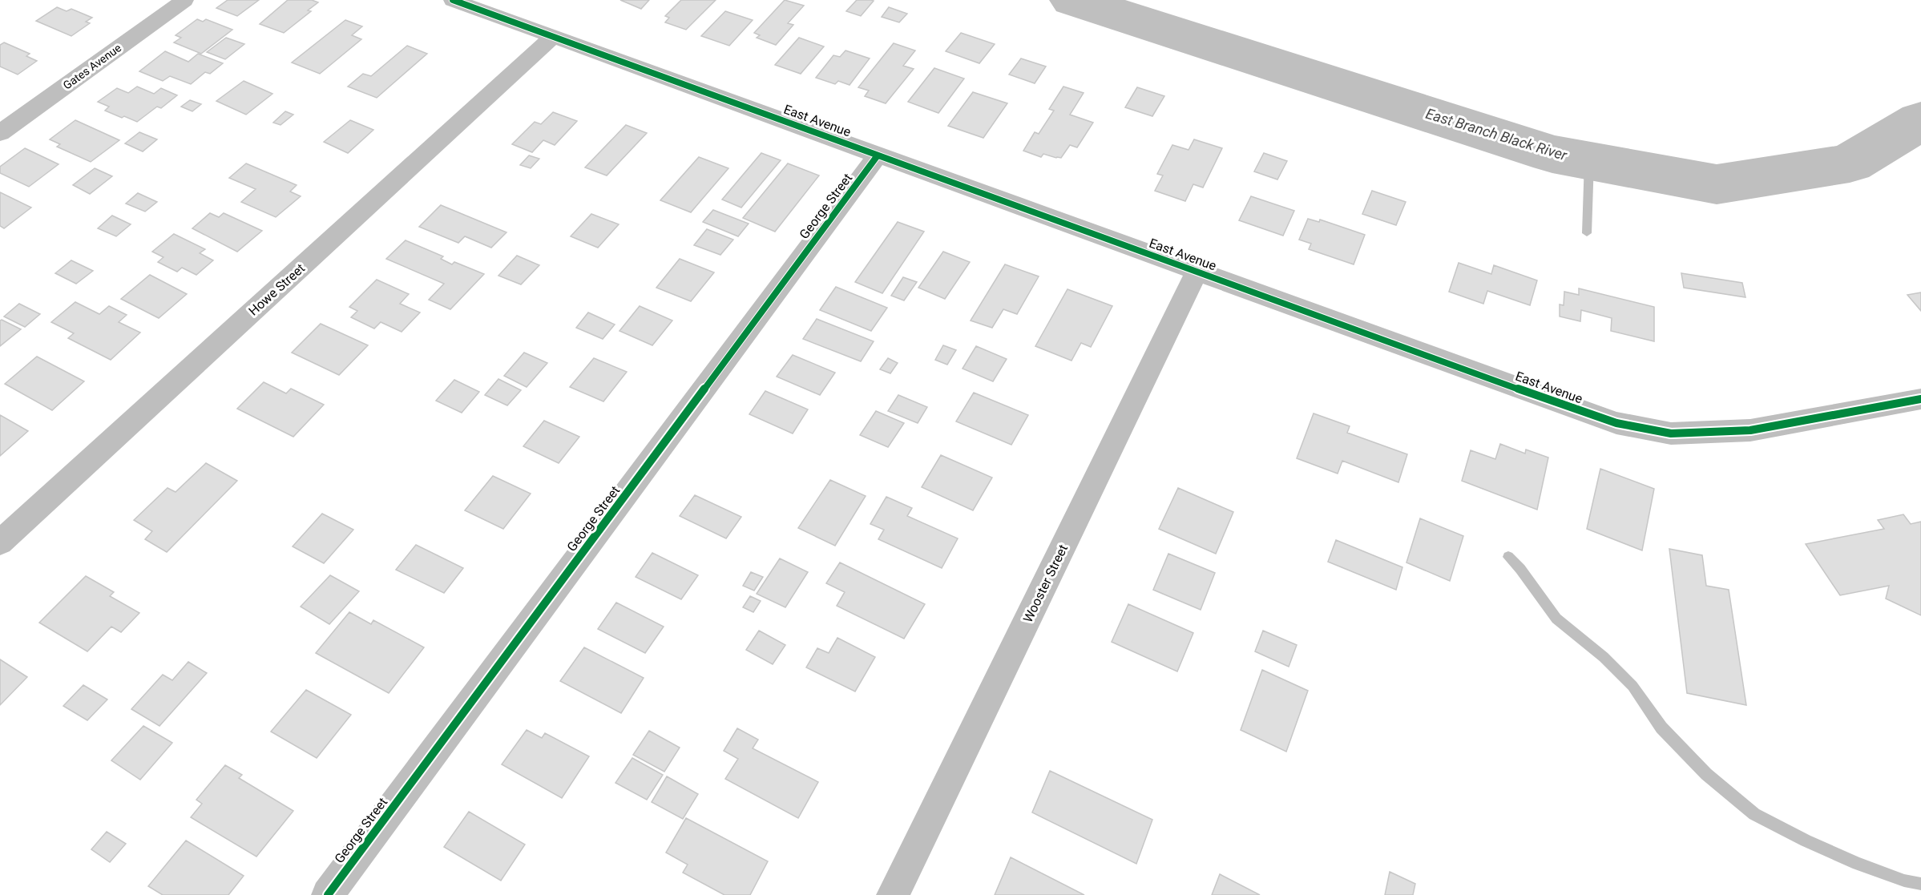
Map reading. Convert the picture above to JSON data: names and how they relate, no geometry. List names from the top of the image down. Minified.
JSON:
{"streets":{"street":["Gates Avenue","East Avenue","George Street","Howe Street","Wooster Street"]},"crossings":[["East Avenue","George Street"],["East Avenue","Howe Street"],["East Avenue","Wooster Street"]],"water":["East Branch Black River"]}
